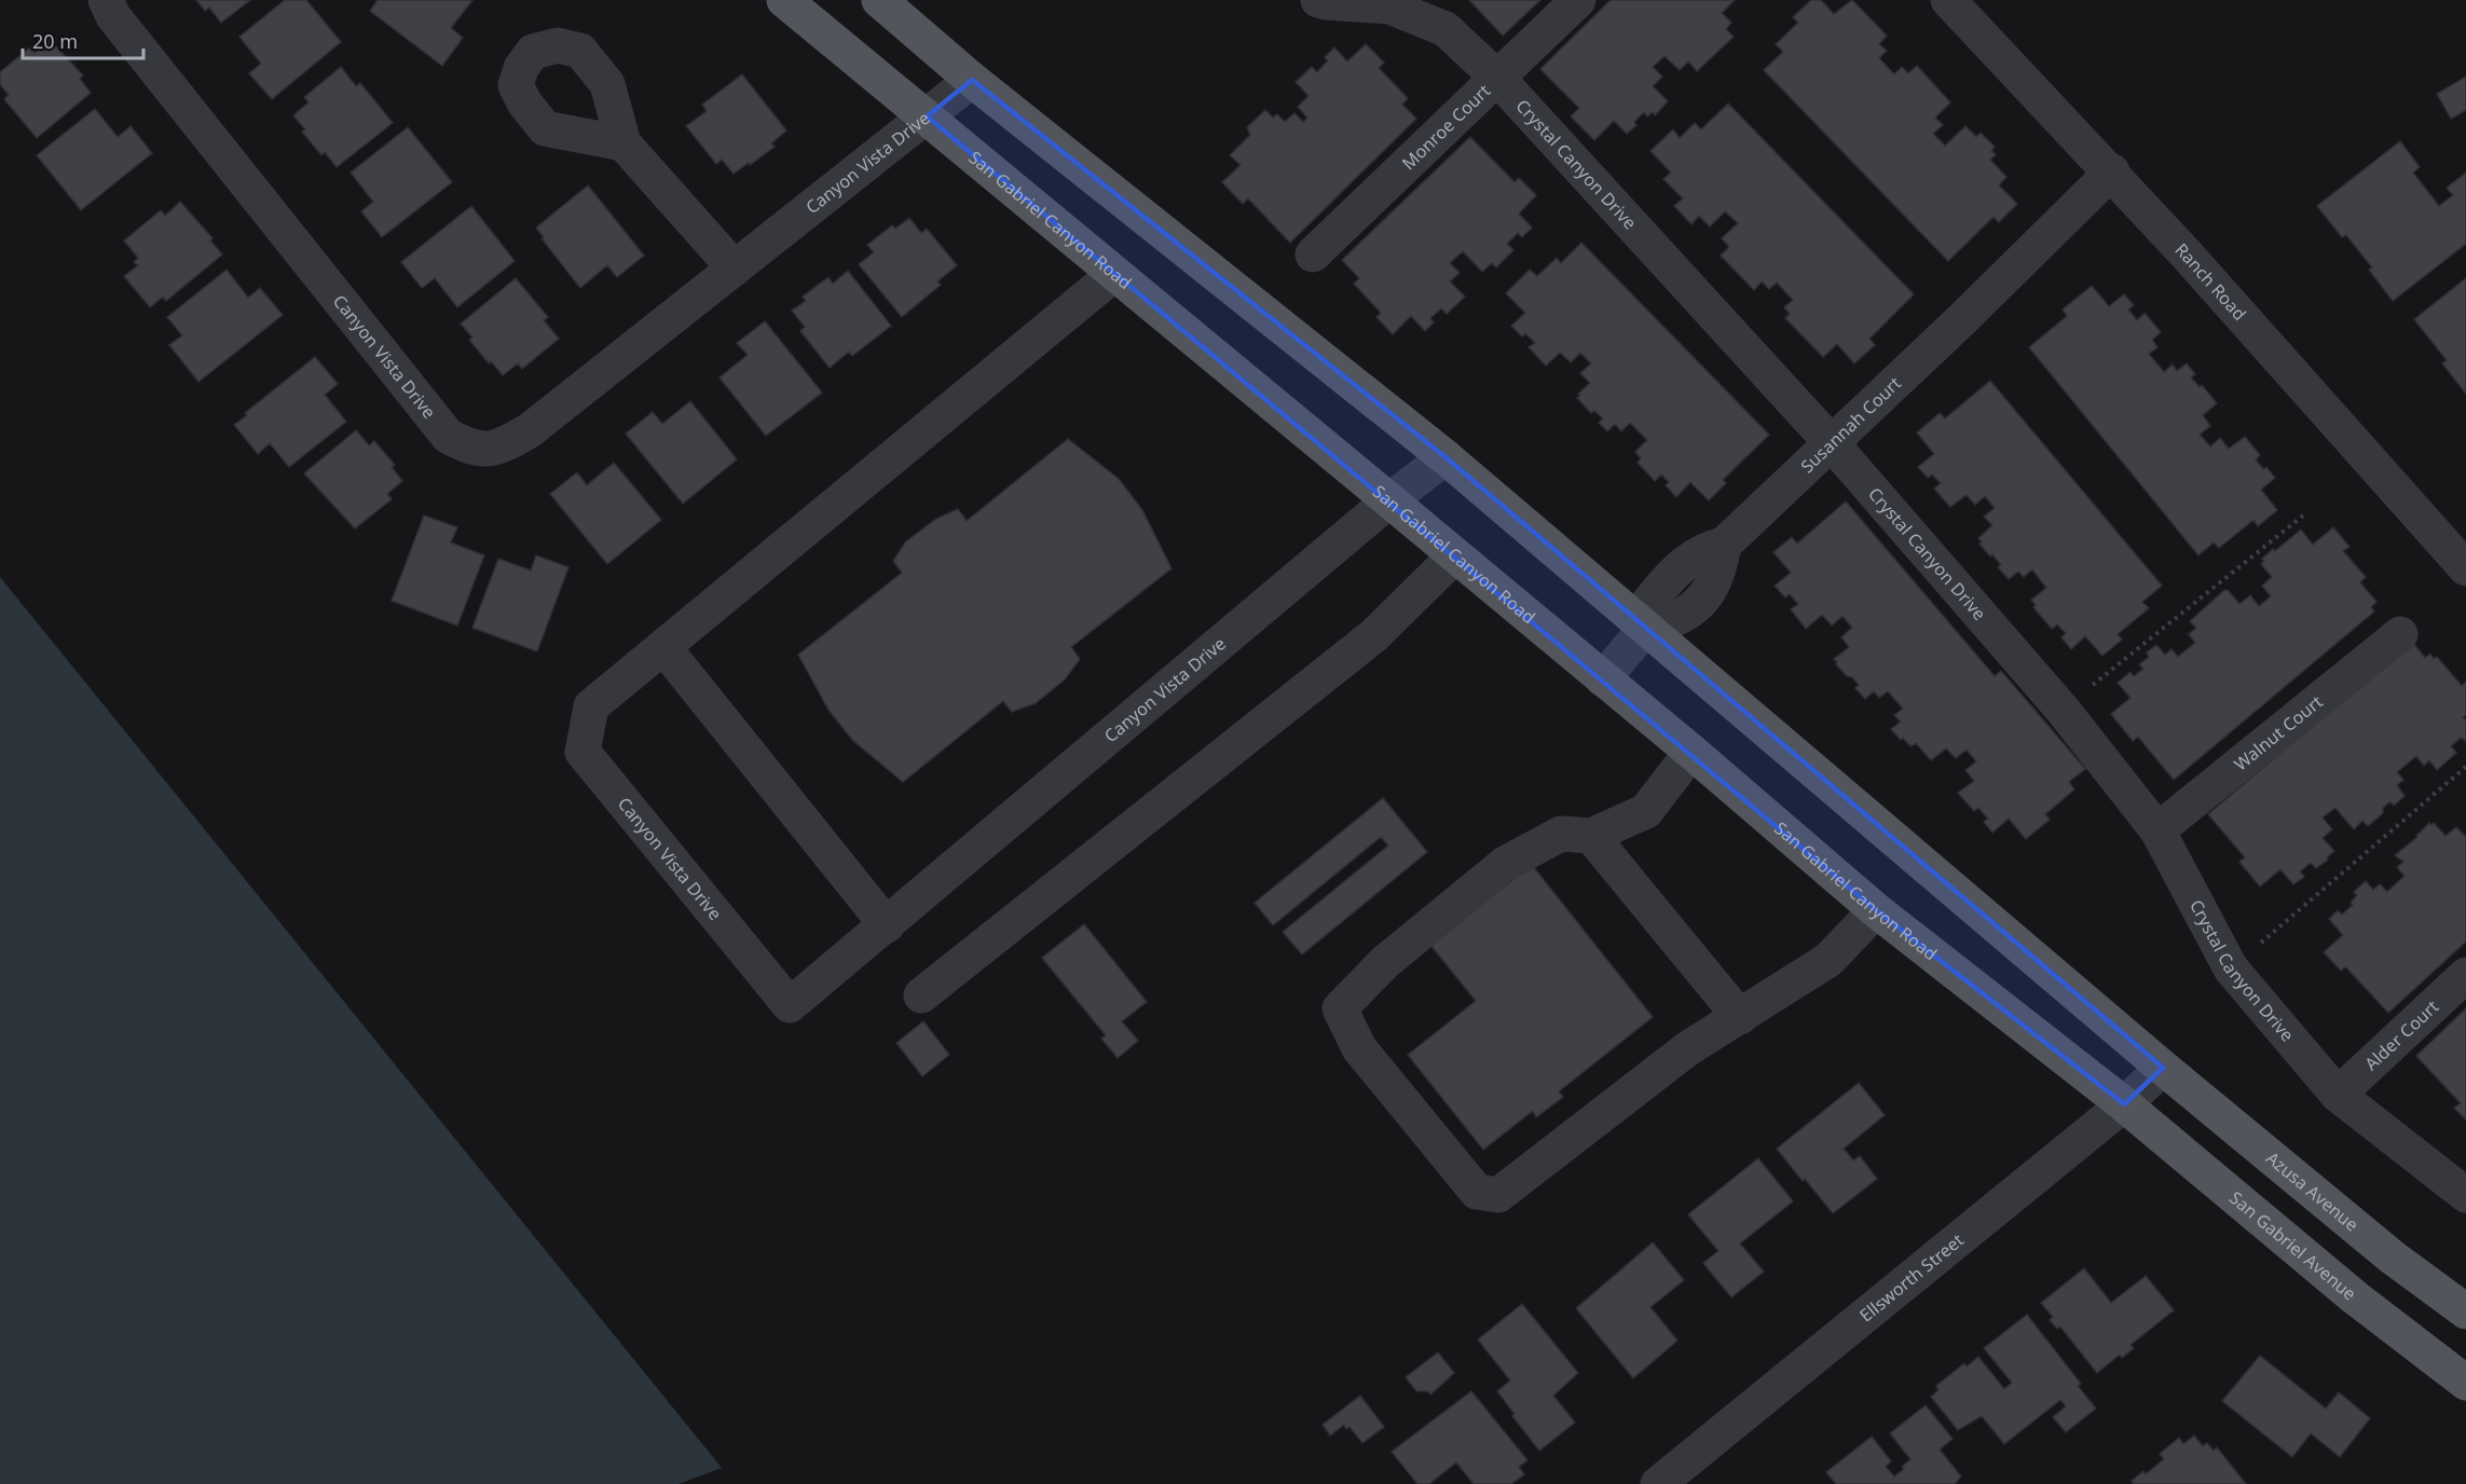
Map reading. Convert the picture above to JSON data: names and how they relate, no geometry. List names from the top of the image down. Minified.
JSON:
{"streets":{"main road":["San Gabriel Canyon Road","Azusa Avenue","San Gabriel Avenue"],"street":["Monroe Court","Canyon Vista Drive","Crystal Canyon Drive","Ranch Road","Susannah Court","Walnut Court","Alder Court","Ellsworth Street"]},"crossings":[["Monroe Court","Crystal Canyon Drive"],["Canyon Vista Drive","San Gabriel Canyon Road"],["Crystal Canyon Drive","Susannah Court"],["Crystal Canyon Drive","Walnut Court"],["Crystal Canyon Drive","Alder Court"],["San Gabriel Canyon Road","Susannah Court"],["San Gabriel Canyon Road","San Gabriel Avenue"],["San Gabriel Canyon Road","Ellsworth Street"],["Ranch Road","Susannah Court"],["Azusa Avenue","Ellsworth Street"],["San Gabriel Avenue","Ellsworth Street"]],"scale_bar":"20 m"}
